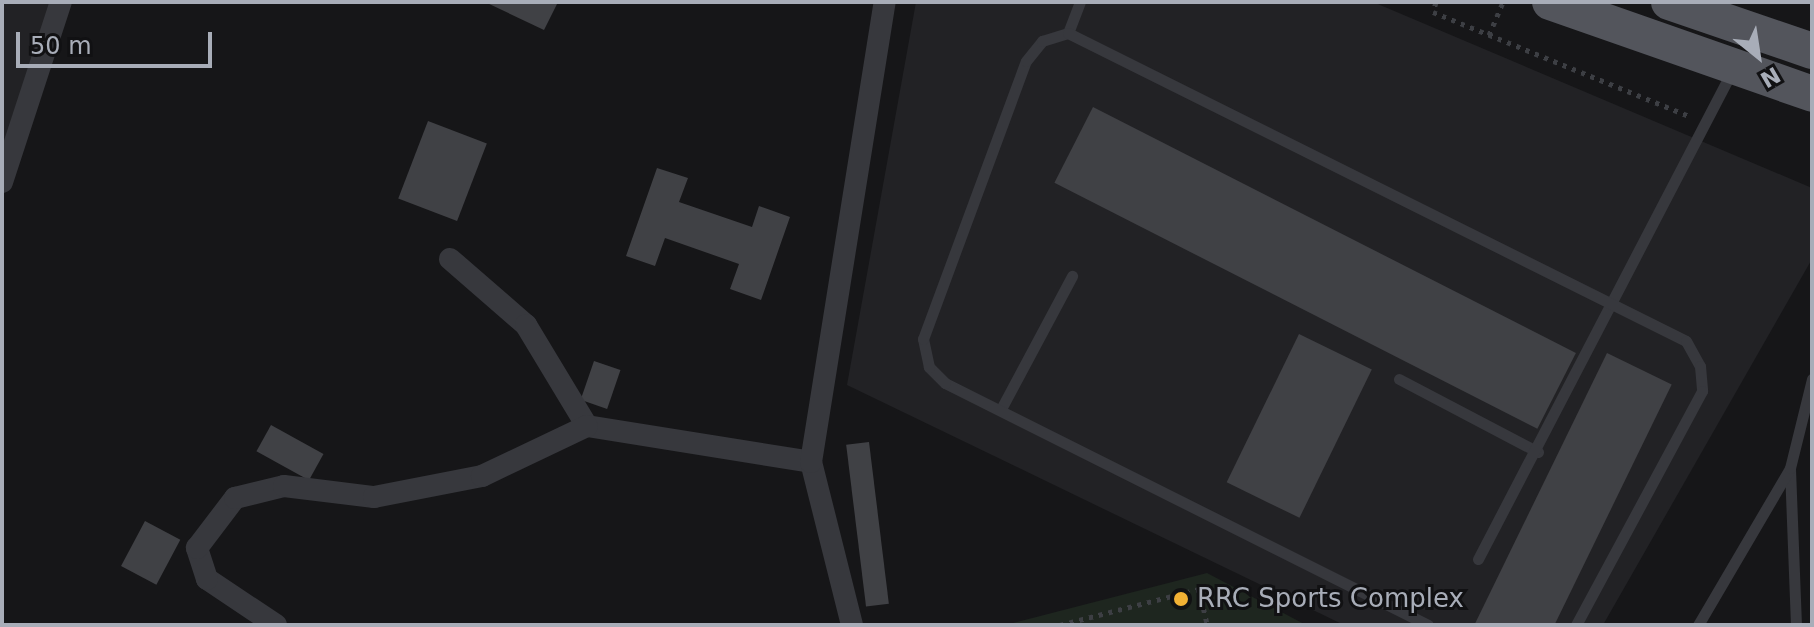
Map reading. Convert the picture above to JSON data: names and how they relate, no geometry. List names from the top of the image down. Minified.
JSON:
{"places":["RRC Sports Complex"],"scale_bar":"50 m","north":"bottom right"}
